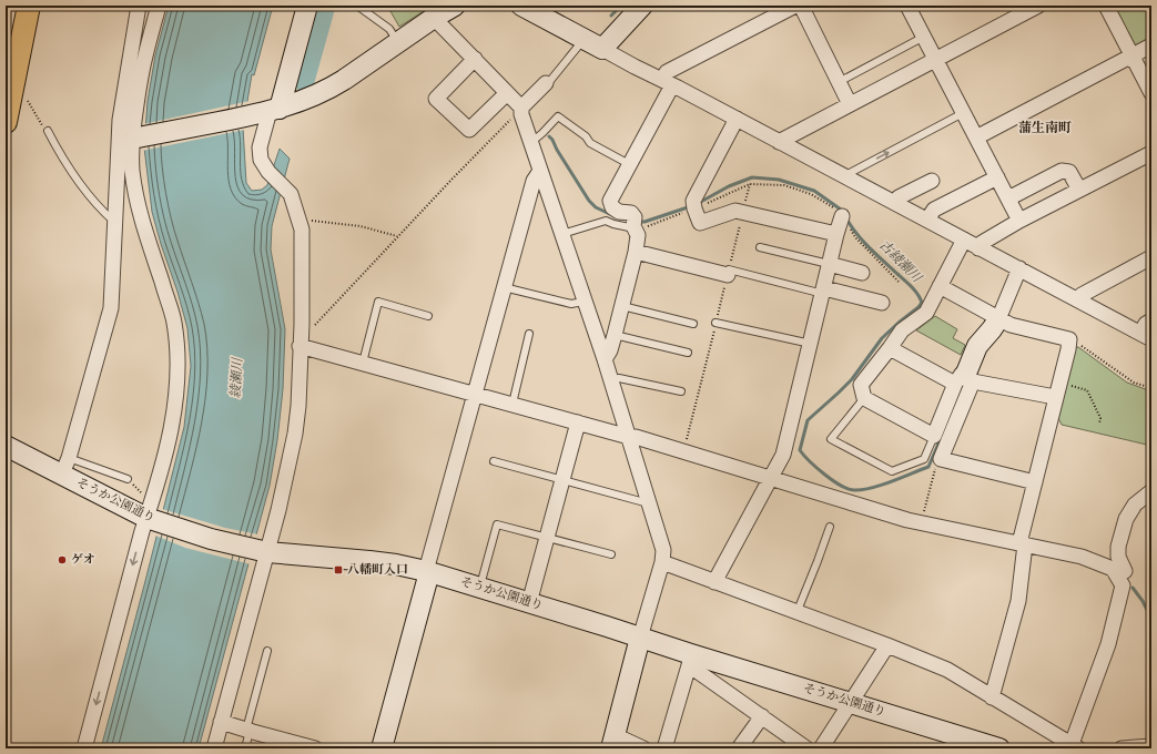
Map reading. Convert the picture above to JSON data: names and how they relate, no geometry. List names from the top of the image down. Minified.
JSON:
{"streets":{"street":["そうか公園通り"]},"districts":["蒲生南町"],"water":["古綾瀬川","綾瀬川"],"places":{"other":["ゲオ"],"transit":["八幡町入口"]}}
